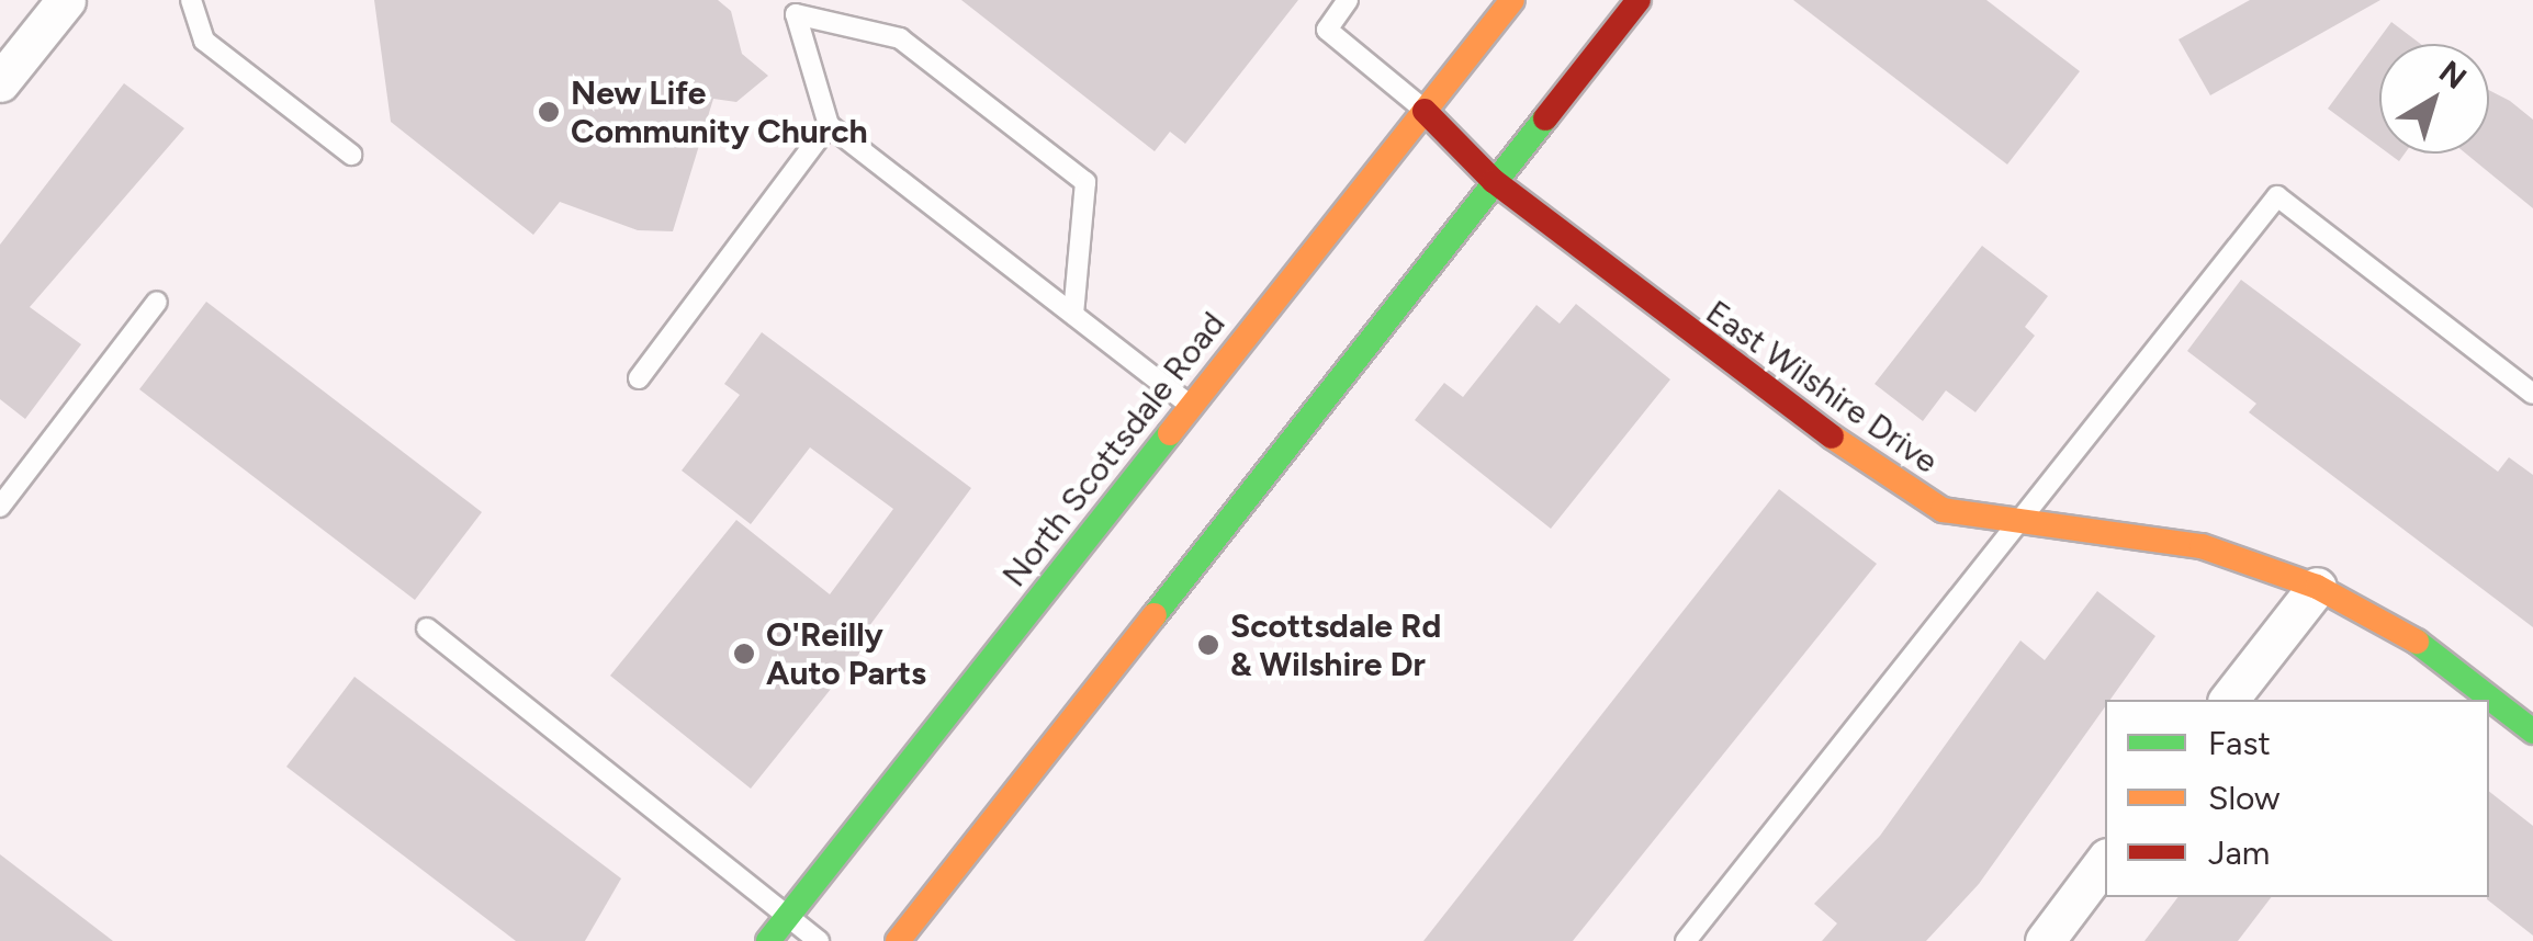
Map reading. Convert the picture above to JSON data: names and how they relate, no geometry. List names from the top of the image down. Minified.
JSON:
{"streets":{"main road":["East Wilshire Drive","North Scottsdale Road"]},"crossings":[["East Wilshire Drive","North Scottsdale Road"]],"places":["New Life Community Church","Scottsdale Rd & Wilshire Dr","O'Reilly Auto Parts"],"legend":["Fast","Slow","Jam"],"north":"top right"}
